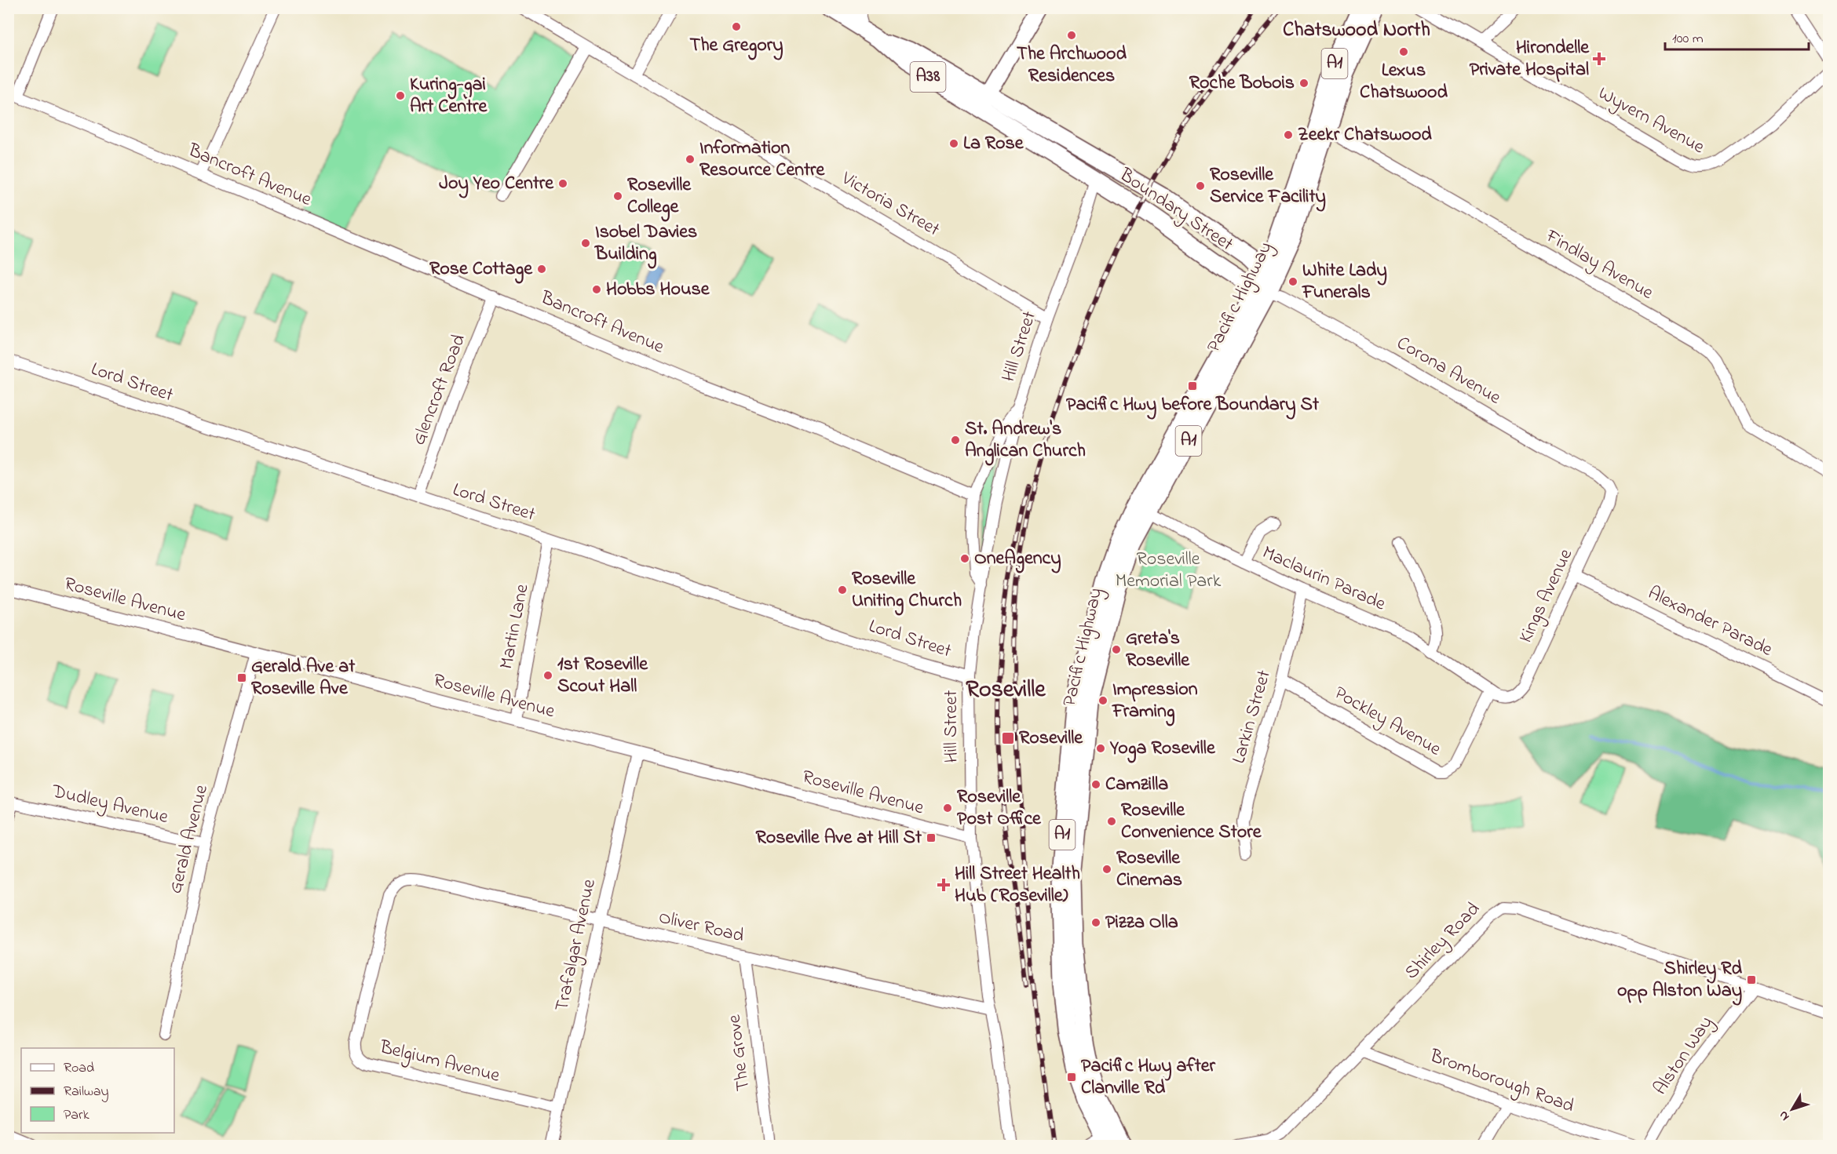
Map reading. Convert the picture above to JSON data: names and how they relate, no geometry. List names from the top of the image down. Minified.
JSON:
{"streets":{"highway":["A1","A38","Boundary Street","Pacific Highway"],"street":["Wyvern Avenue","Bancroft Avenue","Victoria Street","Findlay Avenue","Hill Street","Corona Avenue","Lord Street","Glencroft Road","Maclaurin Parade","Kings Avenue","Roseville Avenue","Alexander Parade","Martin Lane","Larkin Street","Pockley Avenue","Dudley Avenue","Gerald Avenue","Oliver Road","Shirley Road","Trafalgar Avenue","The Grove","Alston Way","Belgium Avenue","Bromborough Road"]},"crossings":[["Bancroft Avenue","Glencroft Road"],["Victoria Street","Hill Street"],["Boundary Street","Pacific Highway"],["Boundary Street","Hill Street"],["Boundary Street","Corona Avenue"],["Findlay Avenue","Pacific Highway"],["Pacific Highway","Corona Avenue"],["Pacific Highway","Maclaurin Parade"],["Hill Street","Lord Street"],["Hill Street","Roseville Avenue"],["Hill Street","Oliver Road"],["Corona Avenue","Kings Avenue"],["Lord Street","Glencroft Road"],["Lord Street","Martin Lane"],["Maclaurin Parade","Kings Avenue"],["Maclaurin Parade","Larkin Street"],["Maclaurin Parade","Pockley Avenue"],["Kings Avenue","Alexander Parade"],["Kings Avenue","Pockley Avenue"],["Roseville Avenue","Martin Lane"],["Roseville Avenue","Gerald Avenue"],["Roseville Avenue","Trafalgar Avenue"],["Larkin Street","Pockley Avenue"],["Dudley Avenue","Gerald Avenue"],["Oliver Road","Trafalgar Avenue"],["Oliver Road","The Grove"],["Oliver Road","Belgium Avenue"],["Shirley Road","Alston Way"],["Shirley Road","Bromborough Road"],["Trafalgar Avenue","Belgium Avenue"]],"districts":["Chatswood North","Roseville"],"parks":["Roseville Memorial Park"],"places":{"other":["The Gregory","The Archwood Residences","Lexus Chatswood","Roche Bobois","Kuring-gai Art Centre","Zeekr Chatswood","La Rose","Information Resource Centre","Joy Yeo Centre","Roseville Service Facility","Roseville College","Isobel Davies Building","Rose Cottage","White Lady Funerals","Hobbs House","St. Andrew's Anglican Church","OneAgency","Roseville Uniting Church","Greta's Roseville","1st Roseville Scout Hall","Impression Framing","Yoga Roseville","Camzilla","Roseville Post Office","Roseville Convenience Store","Roseville Cinemas","Pizza Olla"],"health":["Hirondelle Private Hospital","Hill Street Health Hub (Roseville)"],"transit":["Pacific Hwy before Boundary St","Gerald Ave at Roseville Ave","Roseville","Roseville Ave at Hill St","Shirley Rd opp Alston Way","Pacific Hwy after Clanville Rd"]},"legend":["Road","Railway","Park"],"scale_bar":"100 m","north":"bottom left"}
